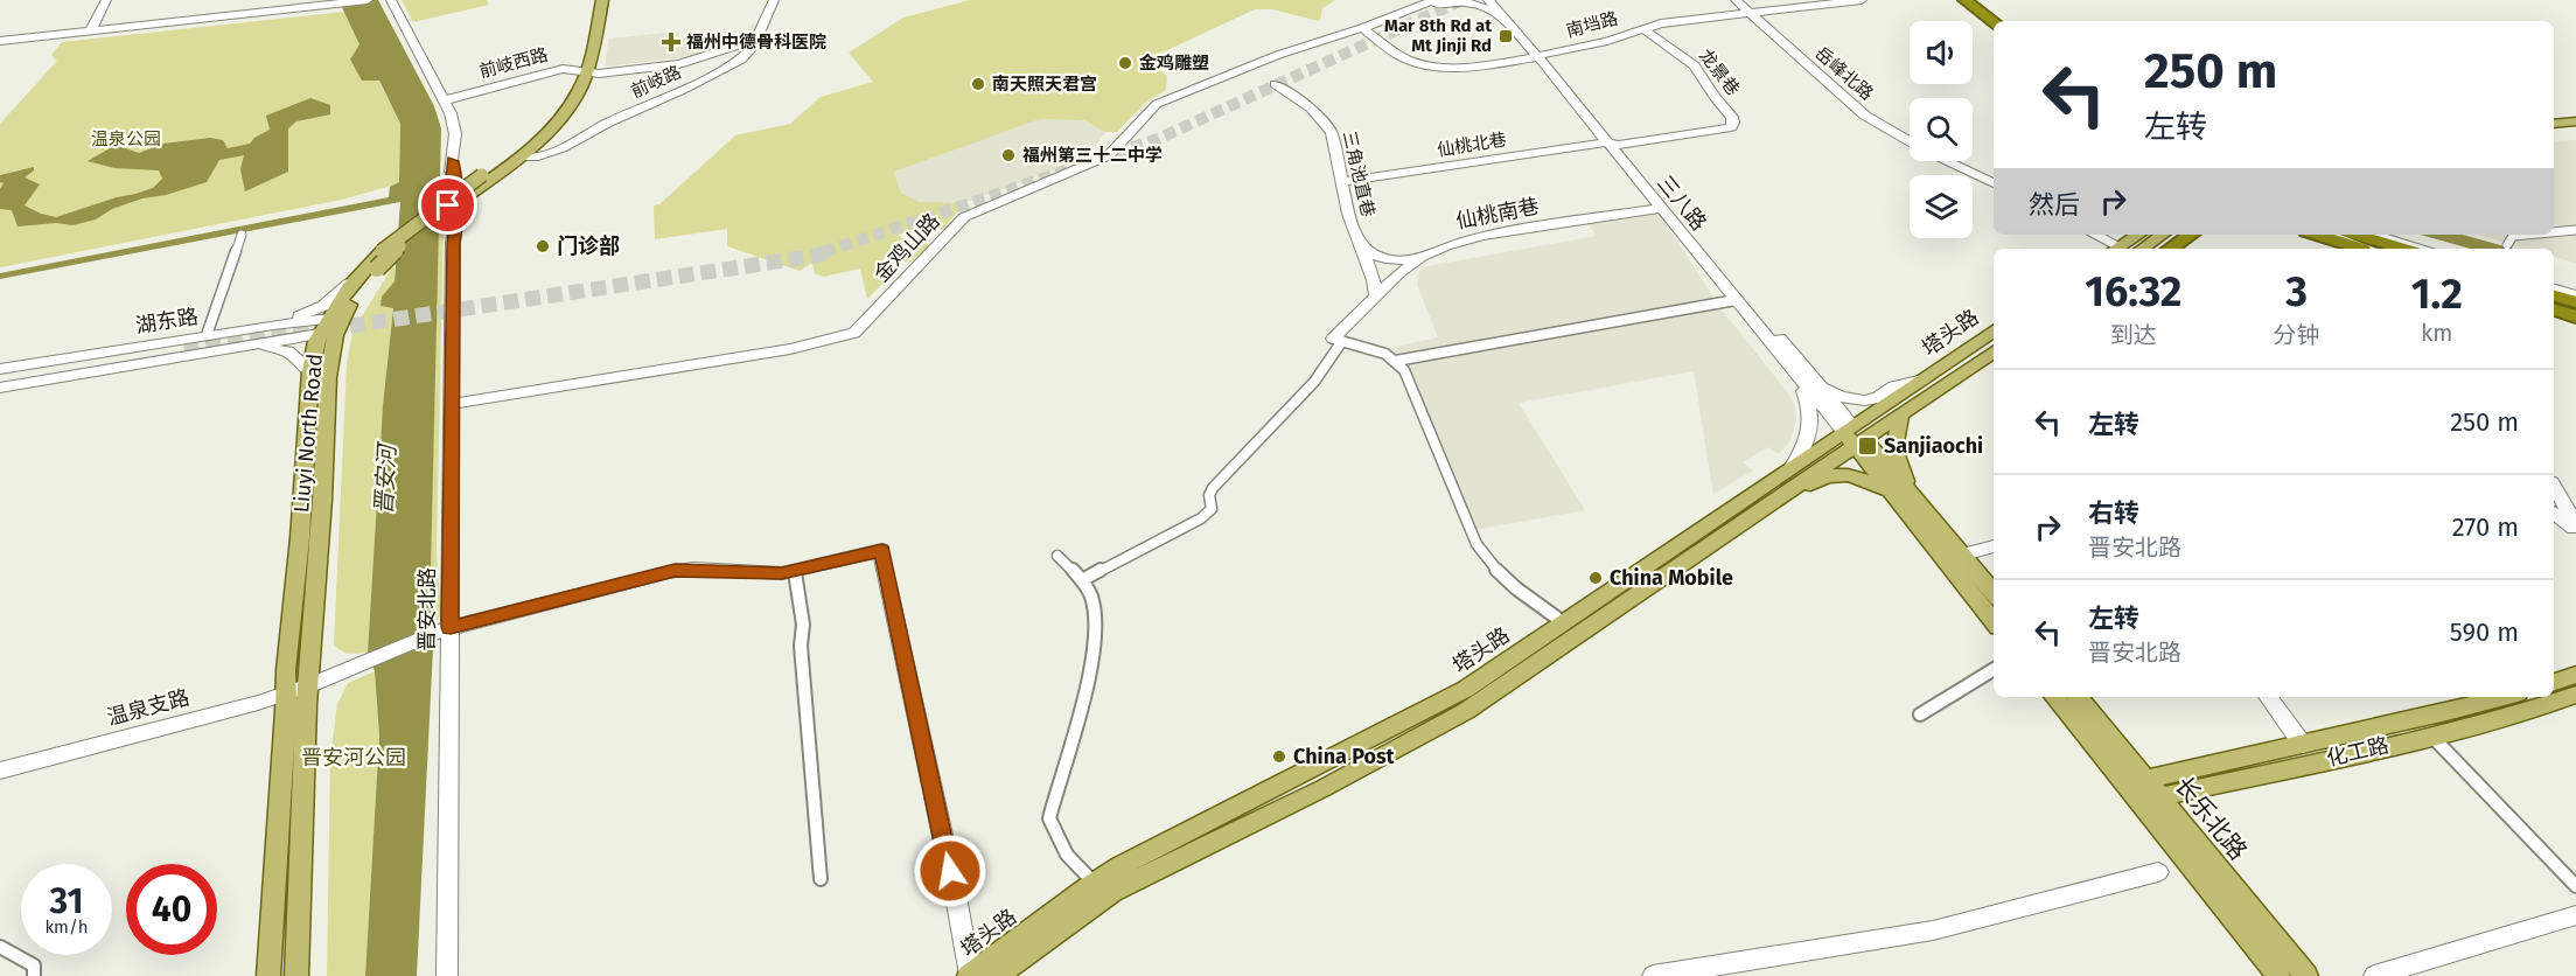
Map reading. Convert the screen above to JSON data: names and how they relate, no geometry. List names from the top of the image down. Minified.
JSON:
{"streets":{"main road":["塔头路","Liuyi North Road","化工路","长乐北路"],"street":["南垱路","前岐西路","龙景巷","岳峰北路","前岐路","仙桃北巷","三角池直巷","三八路","仙桃南巷","金鸡山路","湖东路","晋安北路","温泉支路"]},"crossings":[["南垱路","龙景巷"],["南垱路","岳峰北路"],["南垱路","三八路"],["南垱路","金鸡山路"],["前岐西路","前岐路"],["前岐西路","Liuyi North Road"],["前岐西路","晋安北路"],["龙景巷","仙桃北巷"],["龙景巷","三八路"],["前岐路","Liuyi North Road"],["仙桃北巷","三角池直巷"],["仙桃北巷","三八路"],["三角池直巷","仙桃南巷"],["三八路","仙桃南巷"],["三八路","塔头路"],["金鸡山路","晋安北路"],["湖东路","Liuyi North Road"],["塔头路","温泉支路"],["Liuyi North Road","温泉支路"],["晋安北路","温泉支路"],["化工路","长乐北路"]],"water":["晋安河"],"parks":["温泉公园","晋安河公园"],"places":{"transit":["Mar 8th Rd at Mt Jinji Rd","Sanjiaochi"],"health":["福州中德骨科医院"],"other":["金鸡雕塑","南天照天君宫","福州第三十二中学","门诊部","China Mobile","China Post"]},"page":{"turn":["250 m","左转"],"then":"然后","eta":["16:32","到达","3","分钟","1.2","km"],"list":[{"name":"左转","value":"250 m"},{"name":"右转","note":"晋安北路","value":"270 m"},{"name":"左转","note":"晋安北路","value":"590 m"}],"speed":"31 km/h","limit":"40"}}
